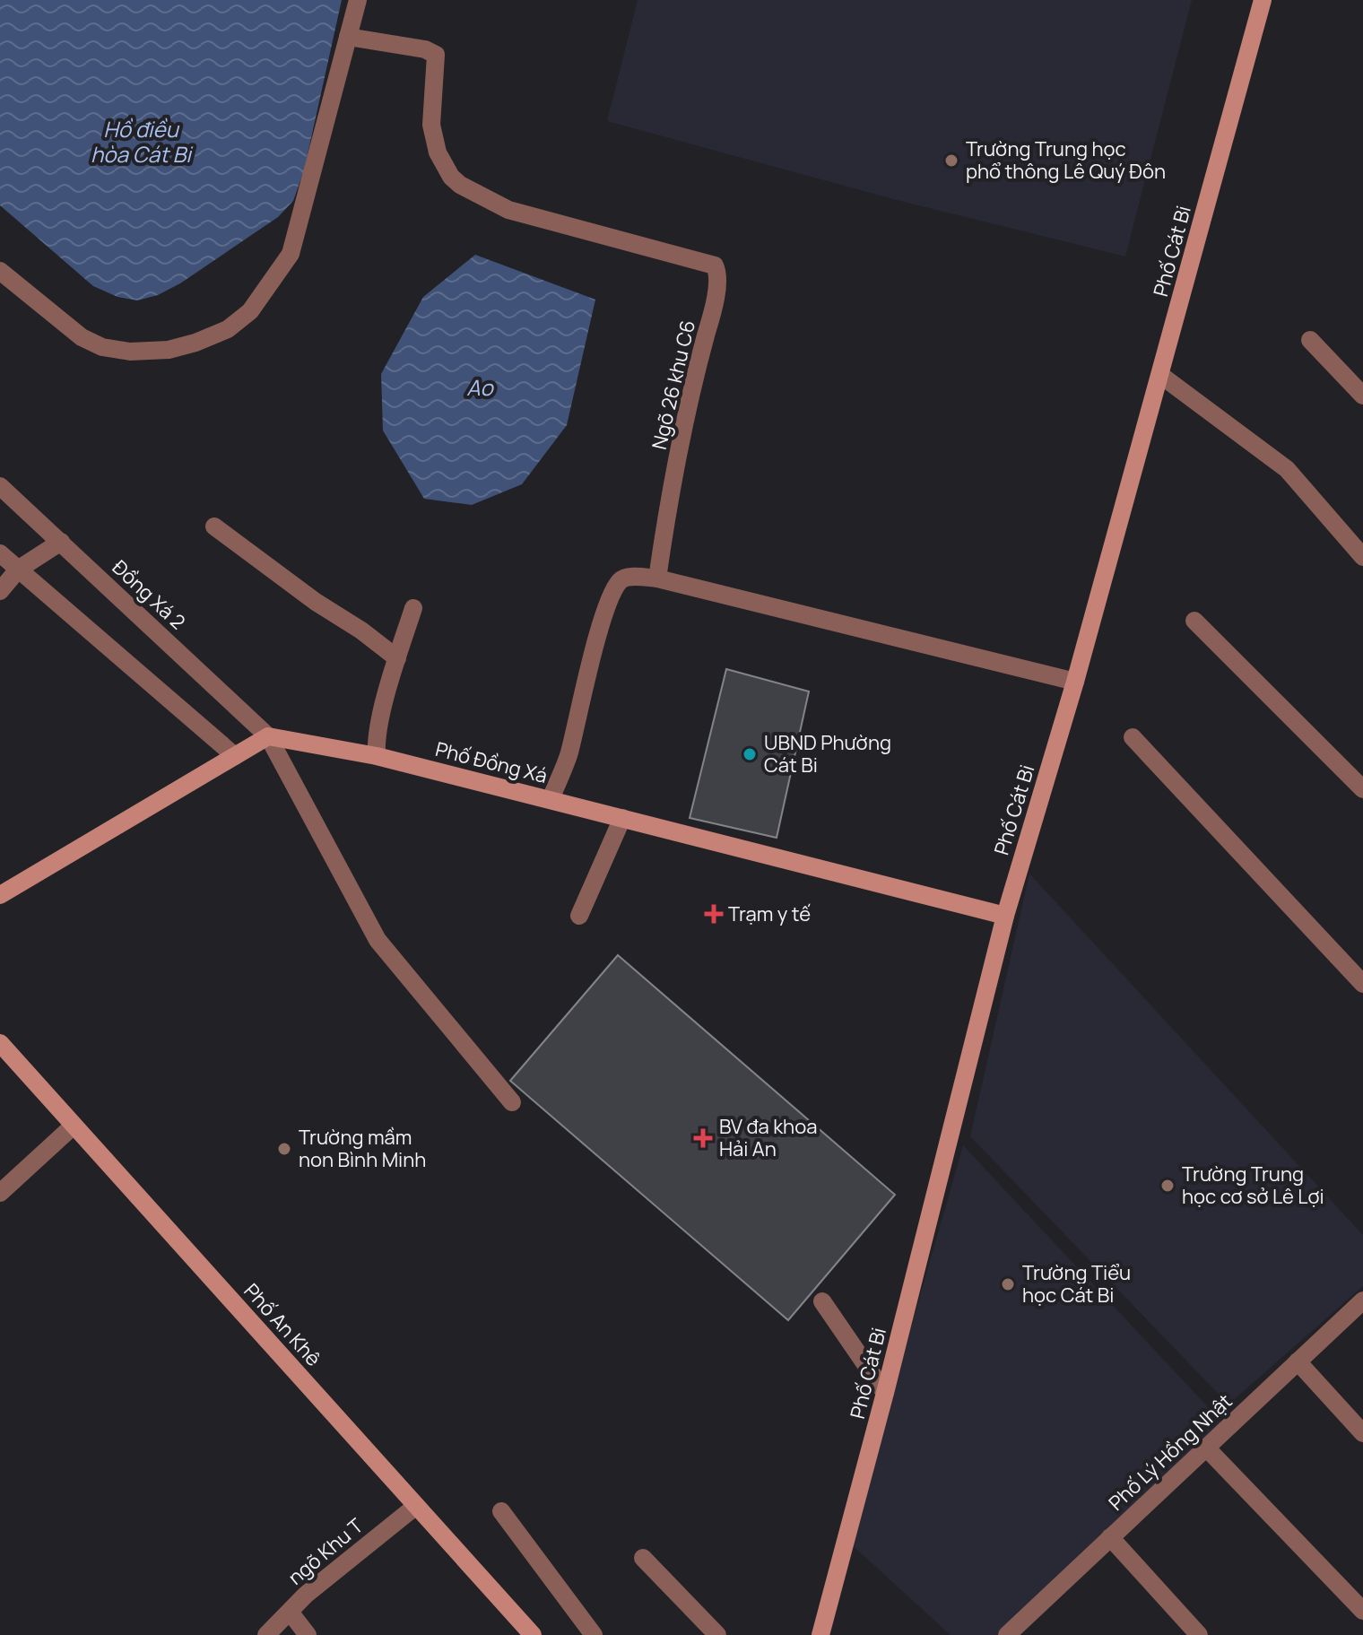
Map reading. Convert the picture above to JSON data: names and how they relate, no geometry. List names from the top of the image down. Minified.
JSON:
{"streets":{"street":["Phố Cát Bi","Ngõ 26 khu C6","Đồng Xá 2","Phố Đồng Xá","Phố An Khê","Phố Lý Hồng Nhật","ngõ Khu T"]},"crossings":[["Phố Cát Bi","Phố Đồng Xá"],["Đồng Xá 2","Phố Đồng Xá"],["Phố An Khê","ngõ Khu T"]],"water":["Hồ điều hòa Cát Bi","Ao"],"places":{"other":["Trường Trung học phổ thông Lê Quý Đôn","UBND Phường Cát Bi","Trường mầm non Bình Minh","Trường Trung học cơ sở Lê Lợi","Trường Tiểu học Cát Bi"],"health":["Trạm y tế","BV đa khoa Hải An"]}}
